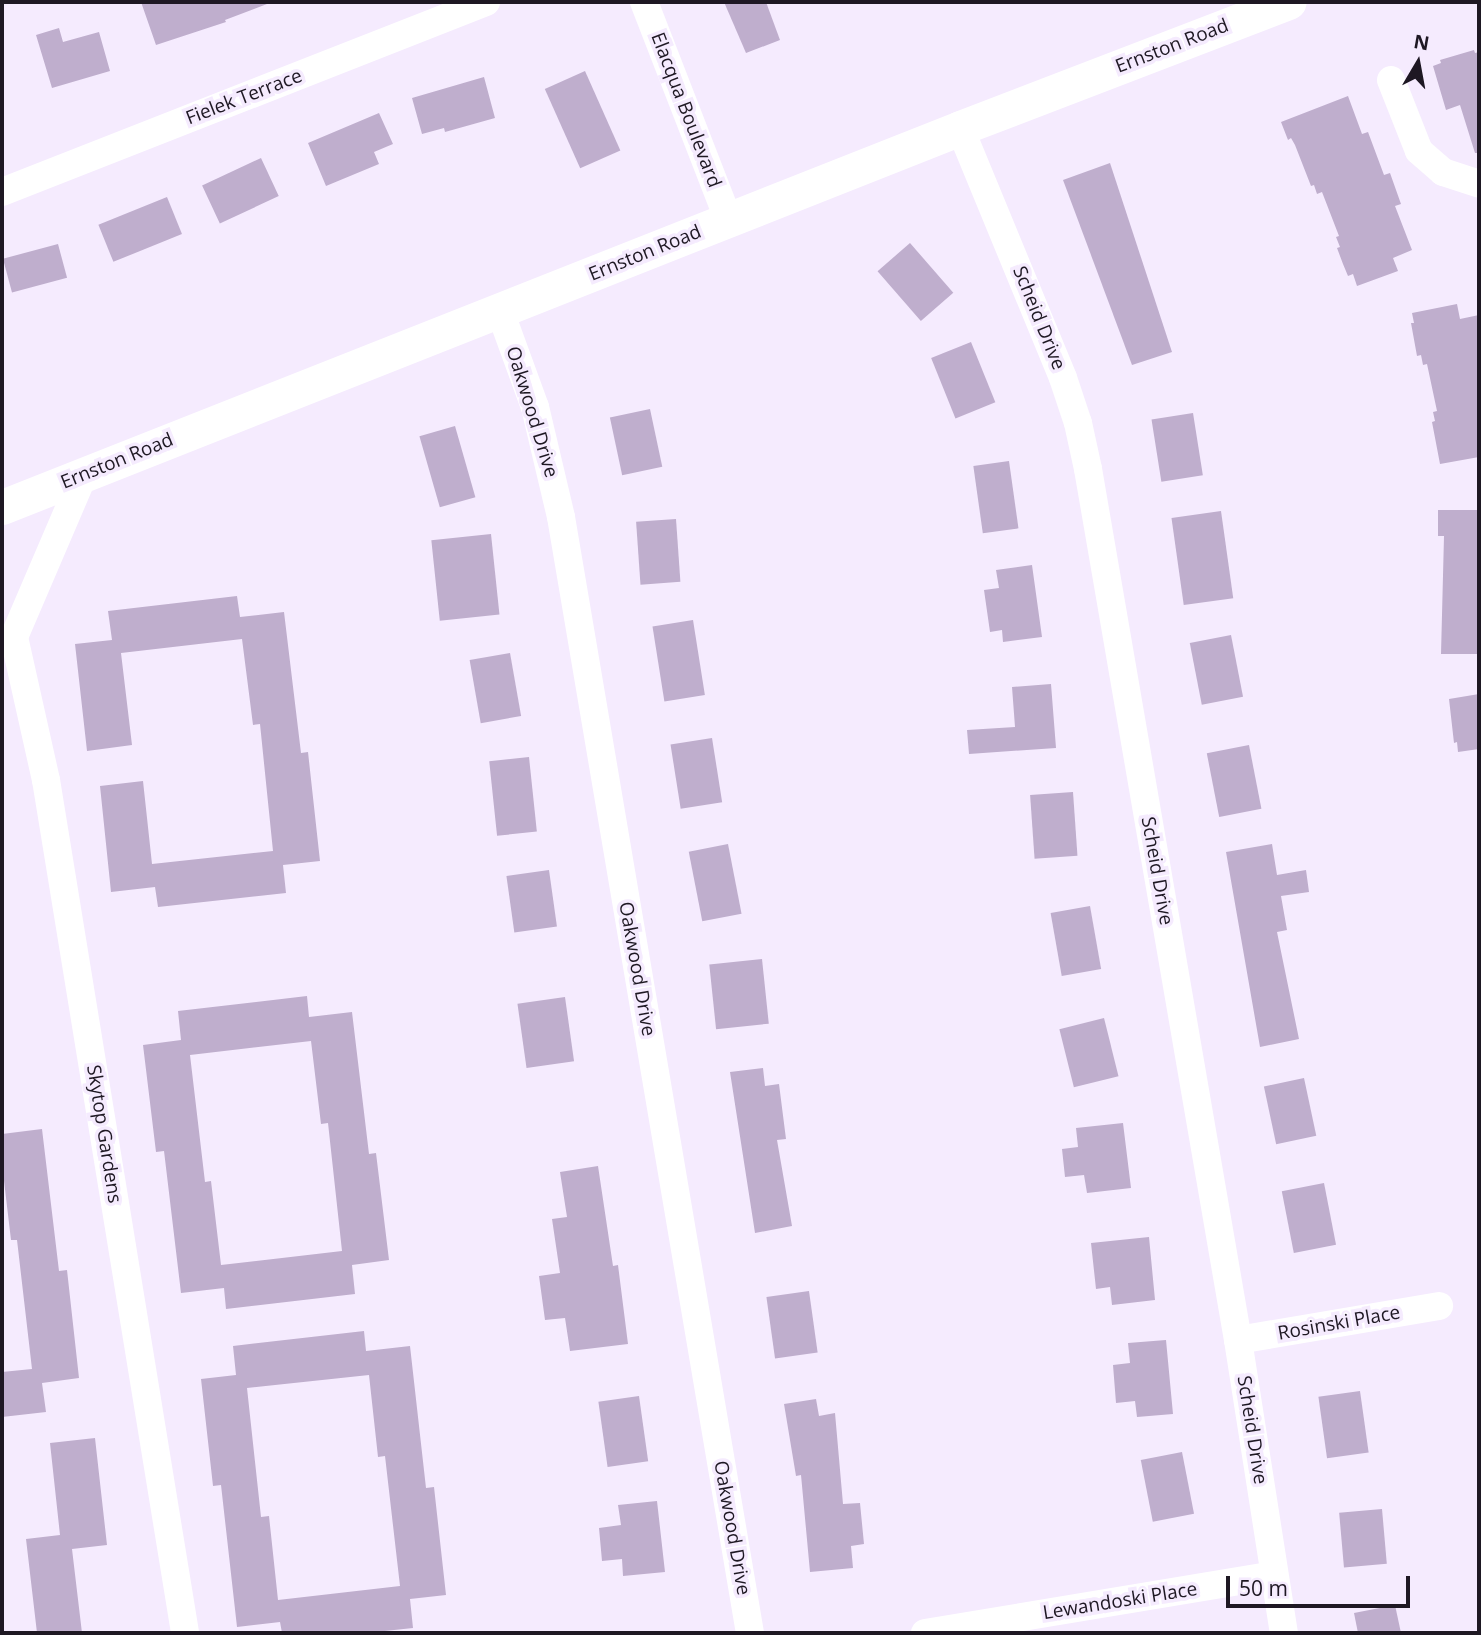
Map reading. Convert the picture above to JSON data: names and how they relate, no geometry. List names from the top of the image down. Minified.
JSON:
{"streets":{"street":["Ernston Road","Fielek Terrace","Elacqua Boulevard","Scheid Drive","Oakwood Drive","Skytop Gardens","Rosinski Place","Lewandoski Place"]},"crossings":[["Ernston Road","Elacqua Boulevard"],["Ernston Road","Scheid Drive"],["Ernston Road","Oakwood Drive"],["Scheid Drive","Rosinski Place"],["Scheid Drive","Lewandoski Place"]],"scale_bar":"50 m","north":"top"}
